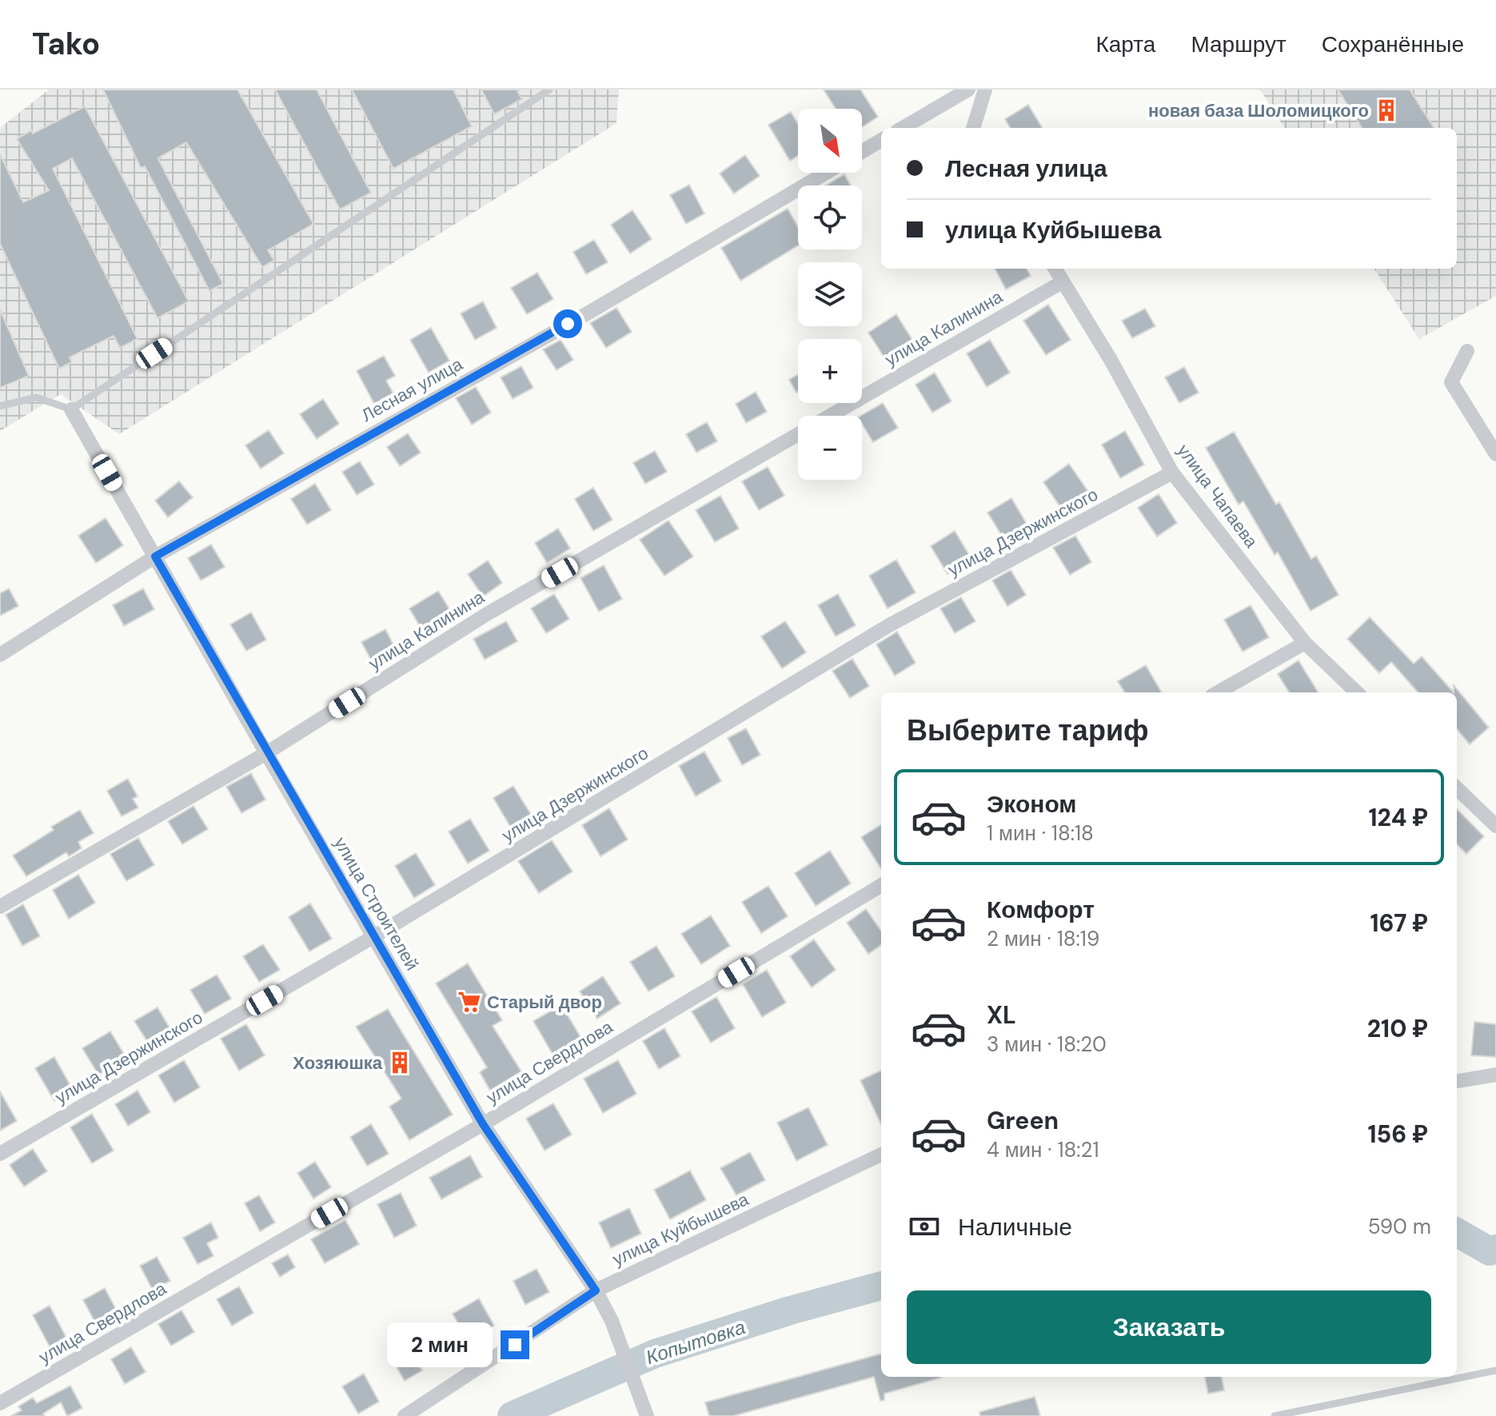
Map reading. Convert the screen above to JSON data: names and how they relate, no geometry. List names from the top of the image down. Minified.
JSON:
{"streets":{"street":["улица Калинина","Лесная улица","улица Чапаева","улица Дзержинского","улица Строителей","улица Свердлова","улица Куйбышева"]},"crossings":[["улица Калинина","улица Чапаева"],["улица Калинина","улица Строителей"],["Лесная улица","улица Строителей"],["улица Чапаева","улица Дзержинского"],["улица Дзержинского","улица Строителей"],["улица Строителей","улица Свердлова"],["улица Строителей","улица Куйбышева"]],"water":["Копытовка"],"places":{"building":["новая база Шоломицкого","Хозяюшка"],"supermarket":["Старый двор"]},"north":"bottom right","page":{"header":"Tako","nav":["Карта","Маршрут","Сохранённые"],"map_buttons":["+","−"],"banner":["Лесная улица","улица Куйбышева"],"heading":"Выберите тариф","list":[{"name":"Эконом","note":"1 мин · 18:18","value":"124 ₽"},{"name":"Комфорт","note":"2 мин · 18:19","value":"167 ₽"},{"name":"XL","note":"3 мин · 18:20","value":"210 ₽"},{"name":"Green","note":"4 мин · 18:21","value":"156 ₽"}],"pay":["Наличные","590 m"],"buttons":"Заказать","bubble":"2 мин"}}
